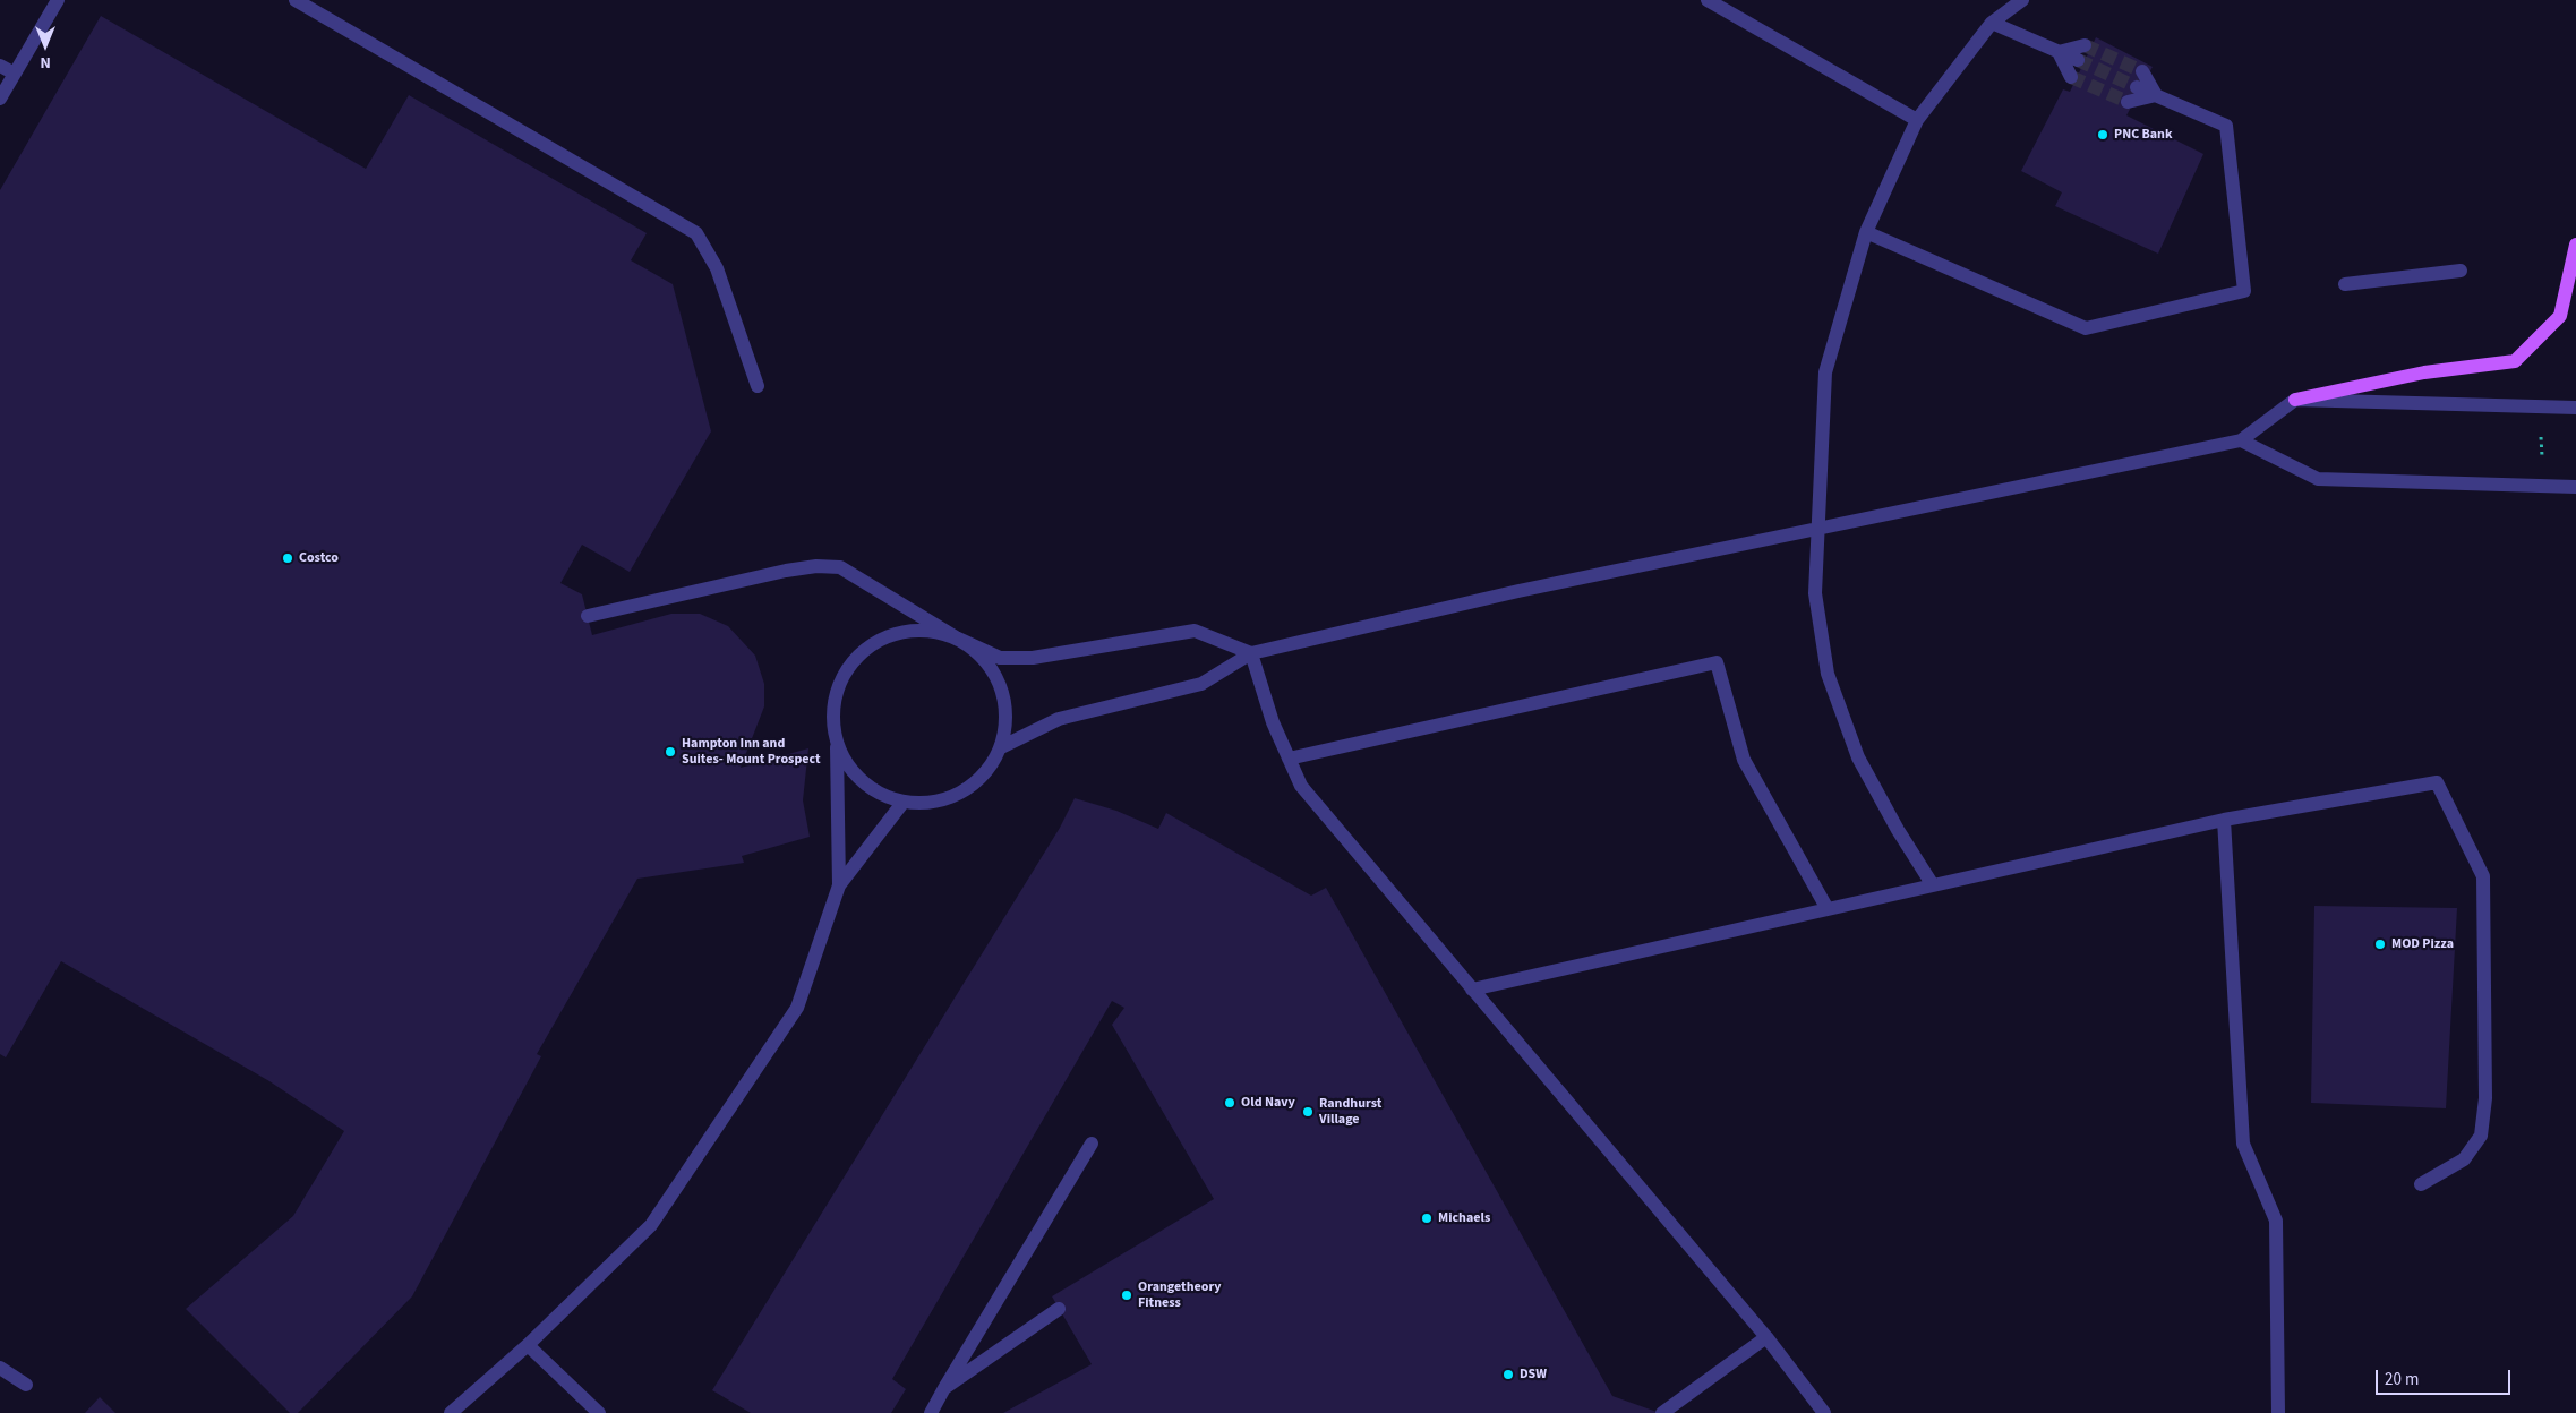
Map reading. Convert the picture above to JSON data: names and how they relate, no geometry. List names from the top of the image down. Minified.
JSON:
{"places":["PNC Bank","Costco","Hampton Inn and Suites- Mount Prospect","MOD Pizza","Old Navy","Randhurst Village","Michaels","Orangetheory Fitness","DSW"],"scale_bar":"20 m","north":"bottom"}
